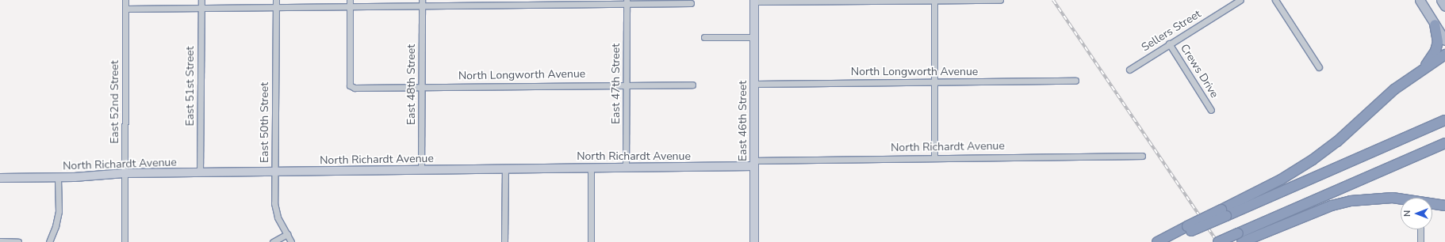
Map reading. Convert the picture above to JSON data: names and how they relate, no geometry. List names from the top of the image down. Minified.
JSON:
{"streets":{"street":["Sellers Street","Crews Drive","North Longworth Avenue","East 47th Street","East 48th Street","East 51st Street","East 52nd Street","East 46th Street","East 50th Street","North Richardt Avenue"]},"crossings":[["Sellers Street","Crews Drive"],["North Longworth Avenue","East 47th Street"],["North Longworth Avenue","East 48th Street"],["North Longworth Avenue","East 46th Street"],["East 47th Street","North Richardt Avenue"],["East 48th Street","North Richardt Avenue"],["East 51st Street","North Richardt Avenue"],["East 52nd Street","North Richardt Avenue"],["East 46th Street","North Richardt Avenue"],["East 50th Street","North Richardt Avenue"]],"north":"left"}
